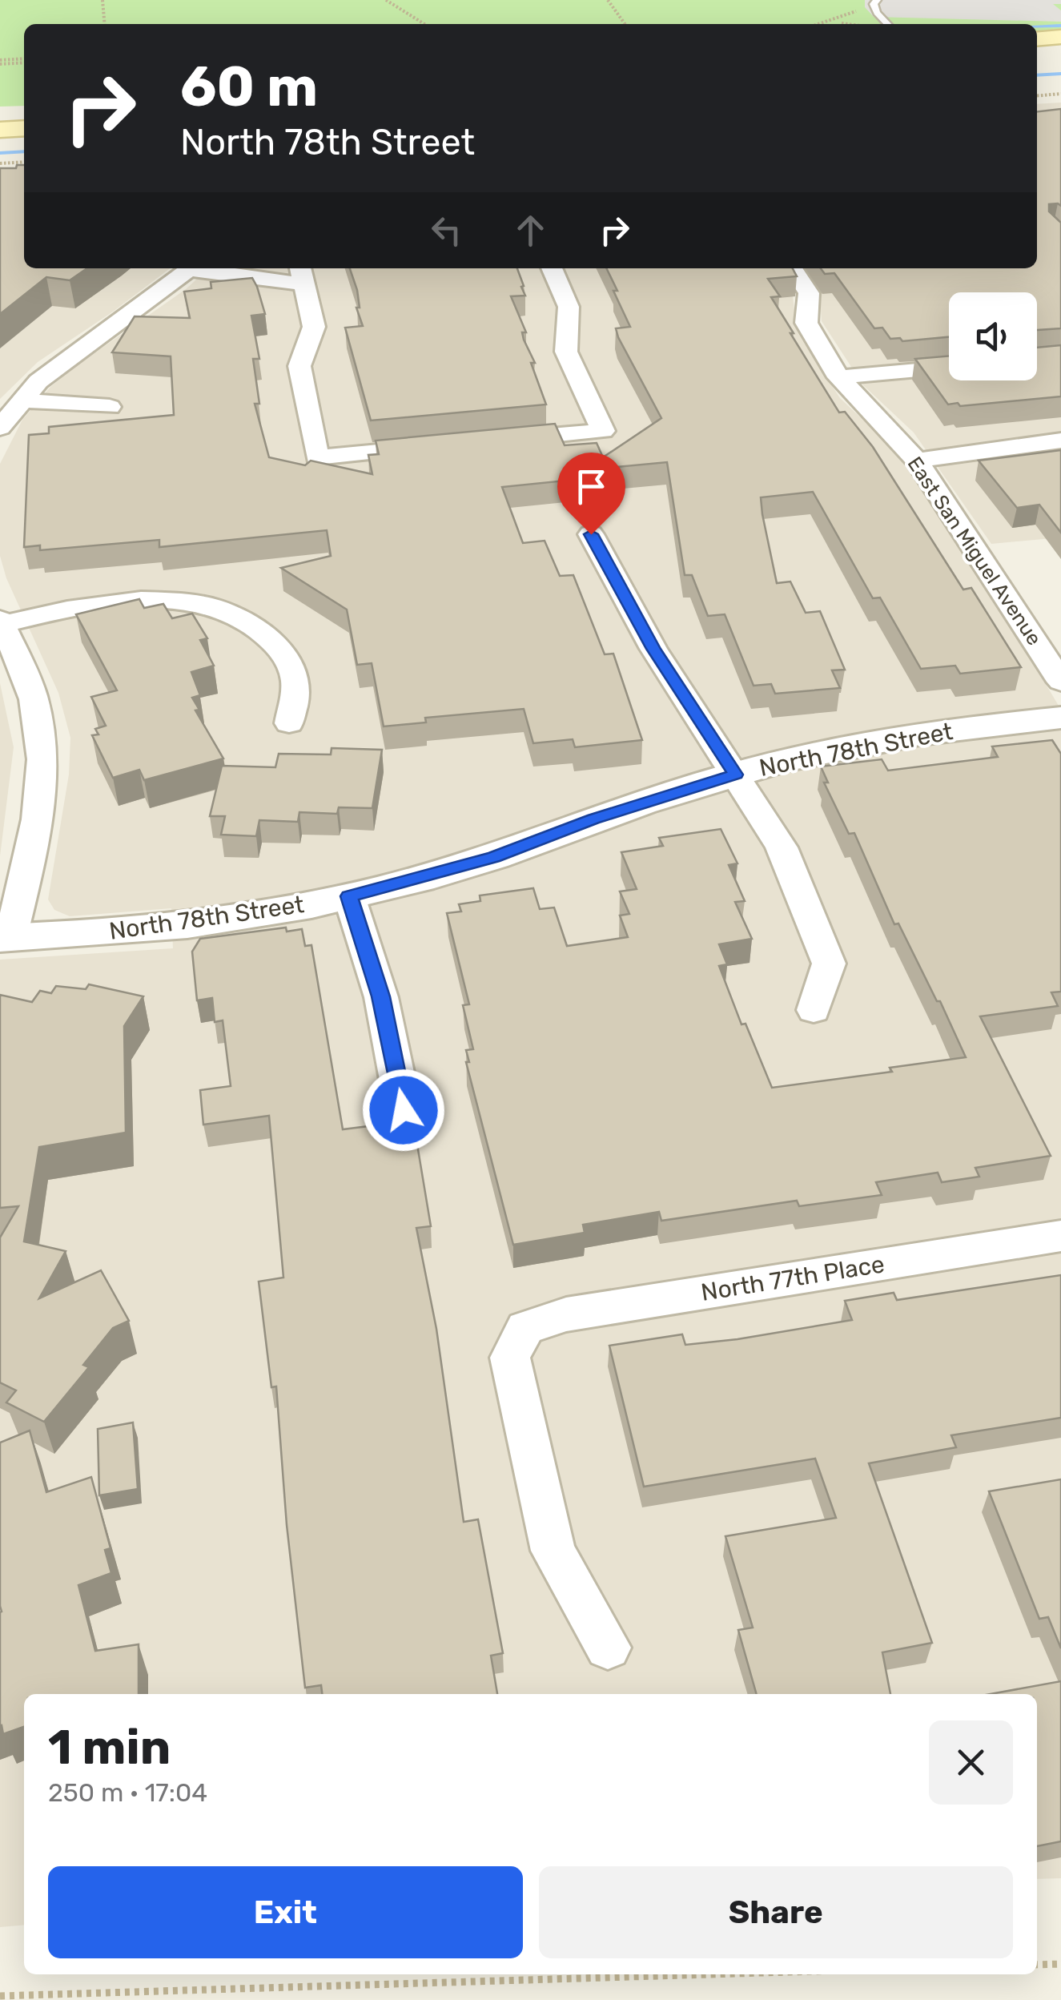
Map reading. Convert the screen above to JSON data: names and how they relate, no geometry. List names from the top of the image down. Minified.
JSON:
{"streets":{"street":["East San Miguel Avenue","North 78th Street","North 77th Place"]},"page":{"turn":["60 m","North 78th Street"],"heading":["1 min","250 m · 17:04"],"buttons":["Exit","Share"]}}
